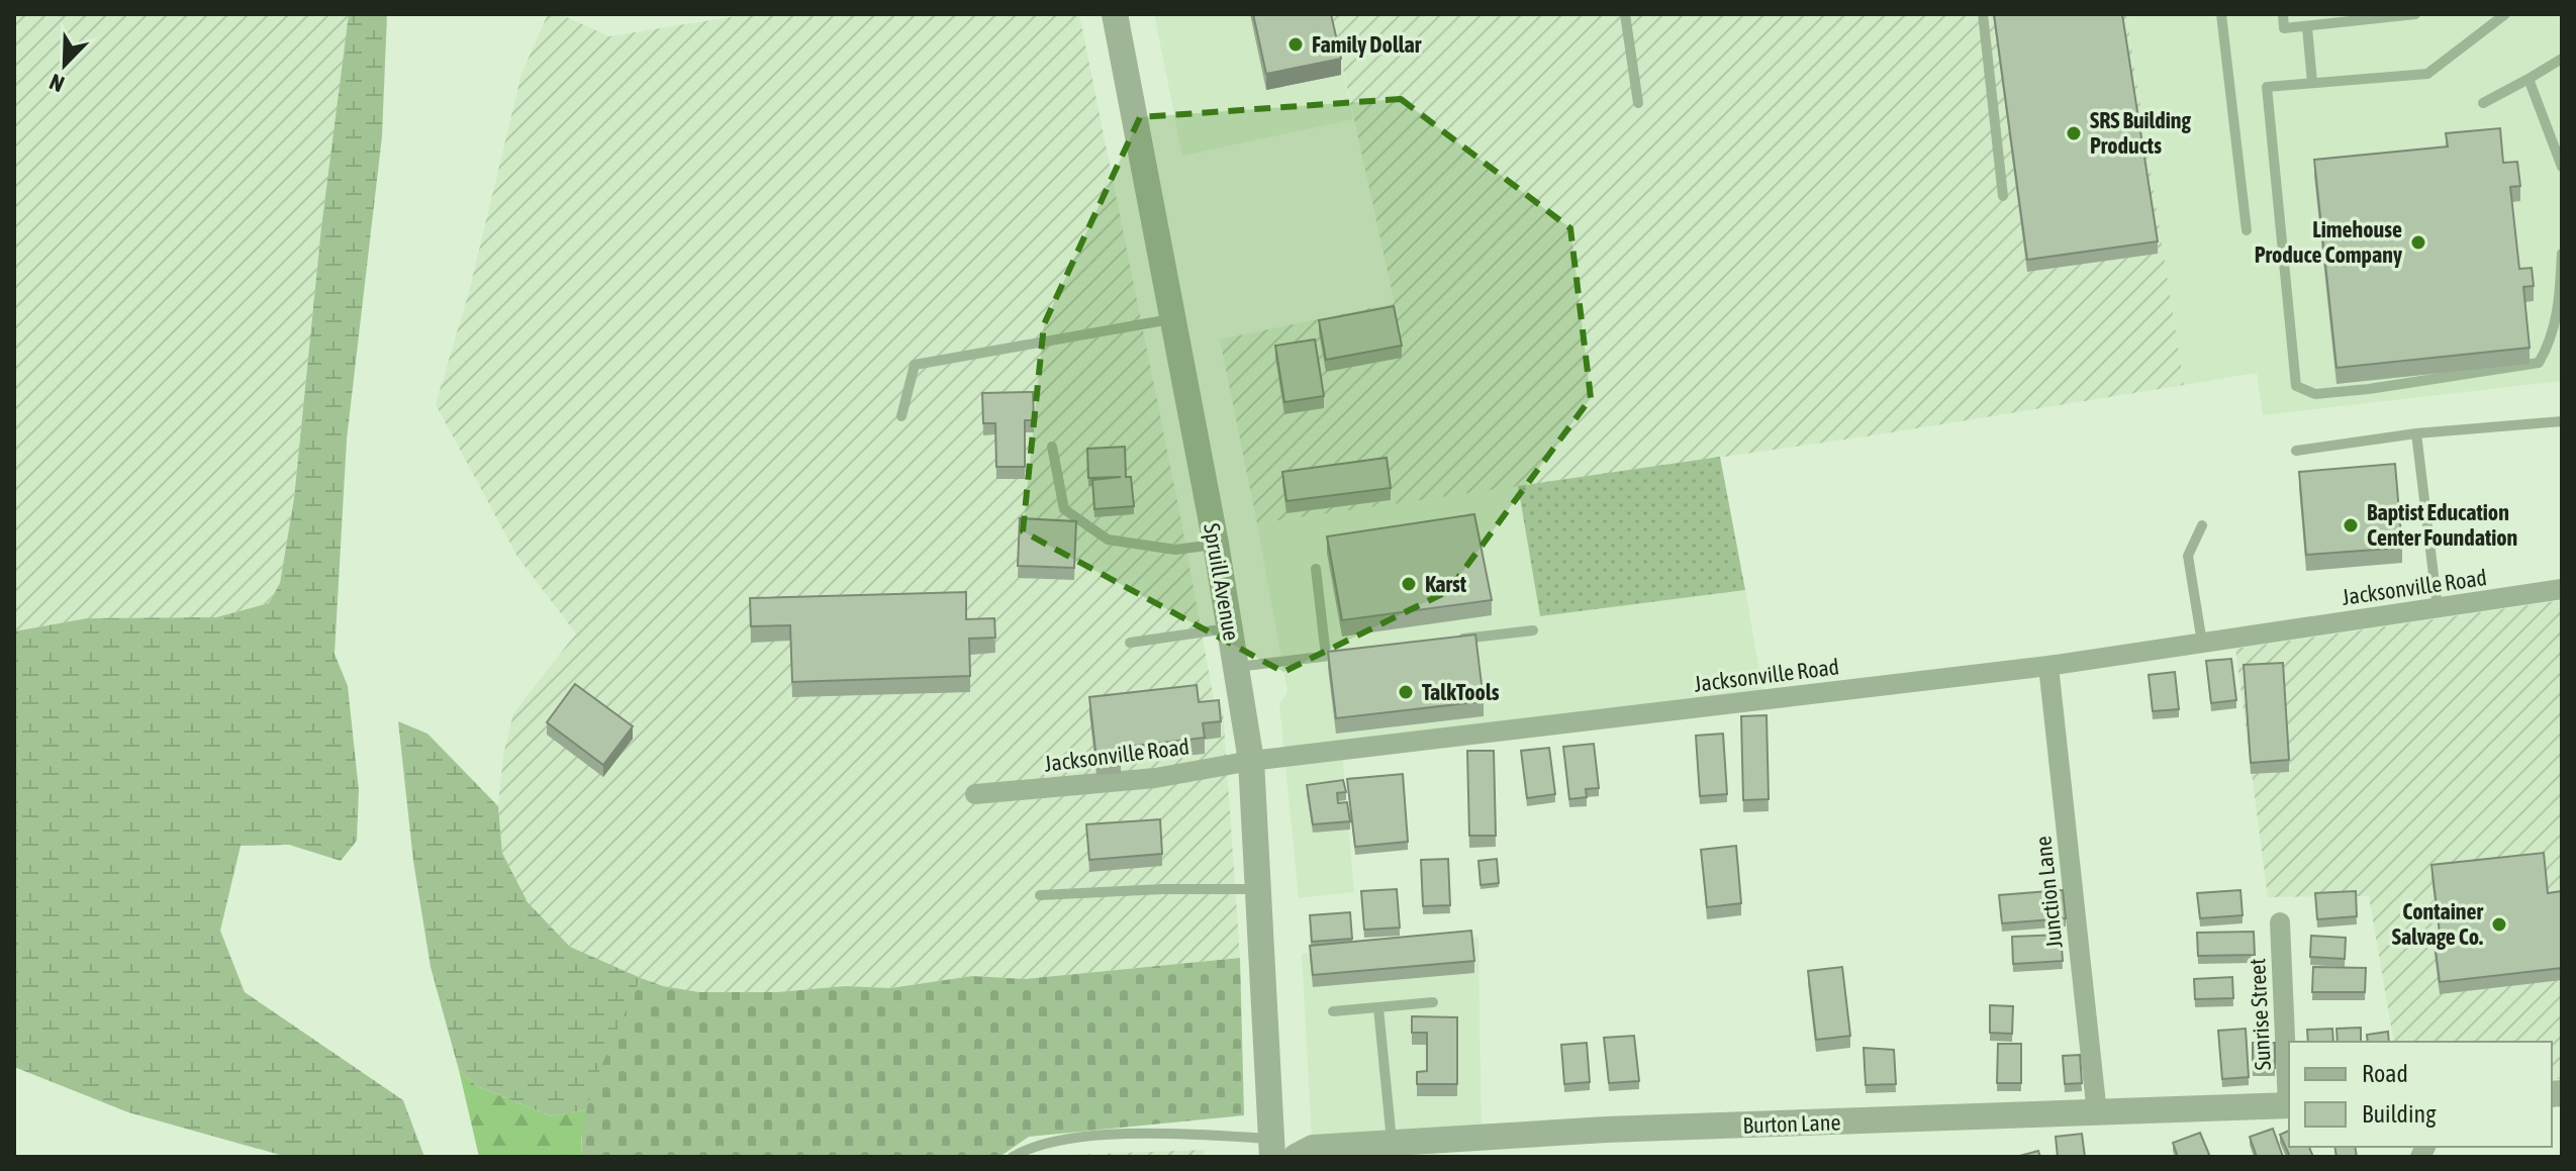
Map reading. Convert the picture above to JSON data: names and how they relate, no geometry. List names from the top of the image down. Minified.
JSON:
{"streets":{"street":["Spruill Avenue","Jacksonville Road","Junction Lane","Sunrise Street","Burton Lane"]},"crossings":[["Spruill Avenue","Jacksonville Road"],["Jacksonville Road","Junction Lane"],["Junction Lane","Burton Lane"]],"places":["Family Dollar","SRS Building Products","Limehouse Produce Company","Baptist Education Center Foundation","Karst","TalkTools","Container Salvage Co."],"legend":["Road","Building"],"north":"bottom left"}
